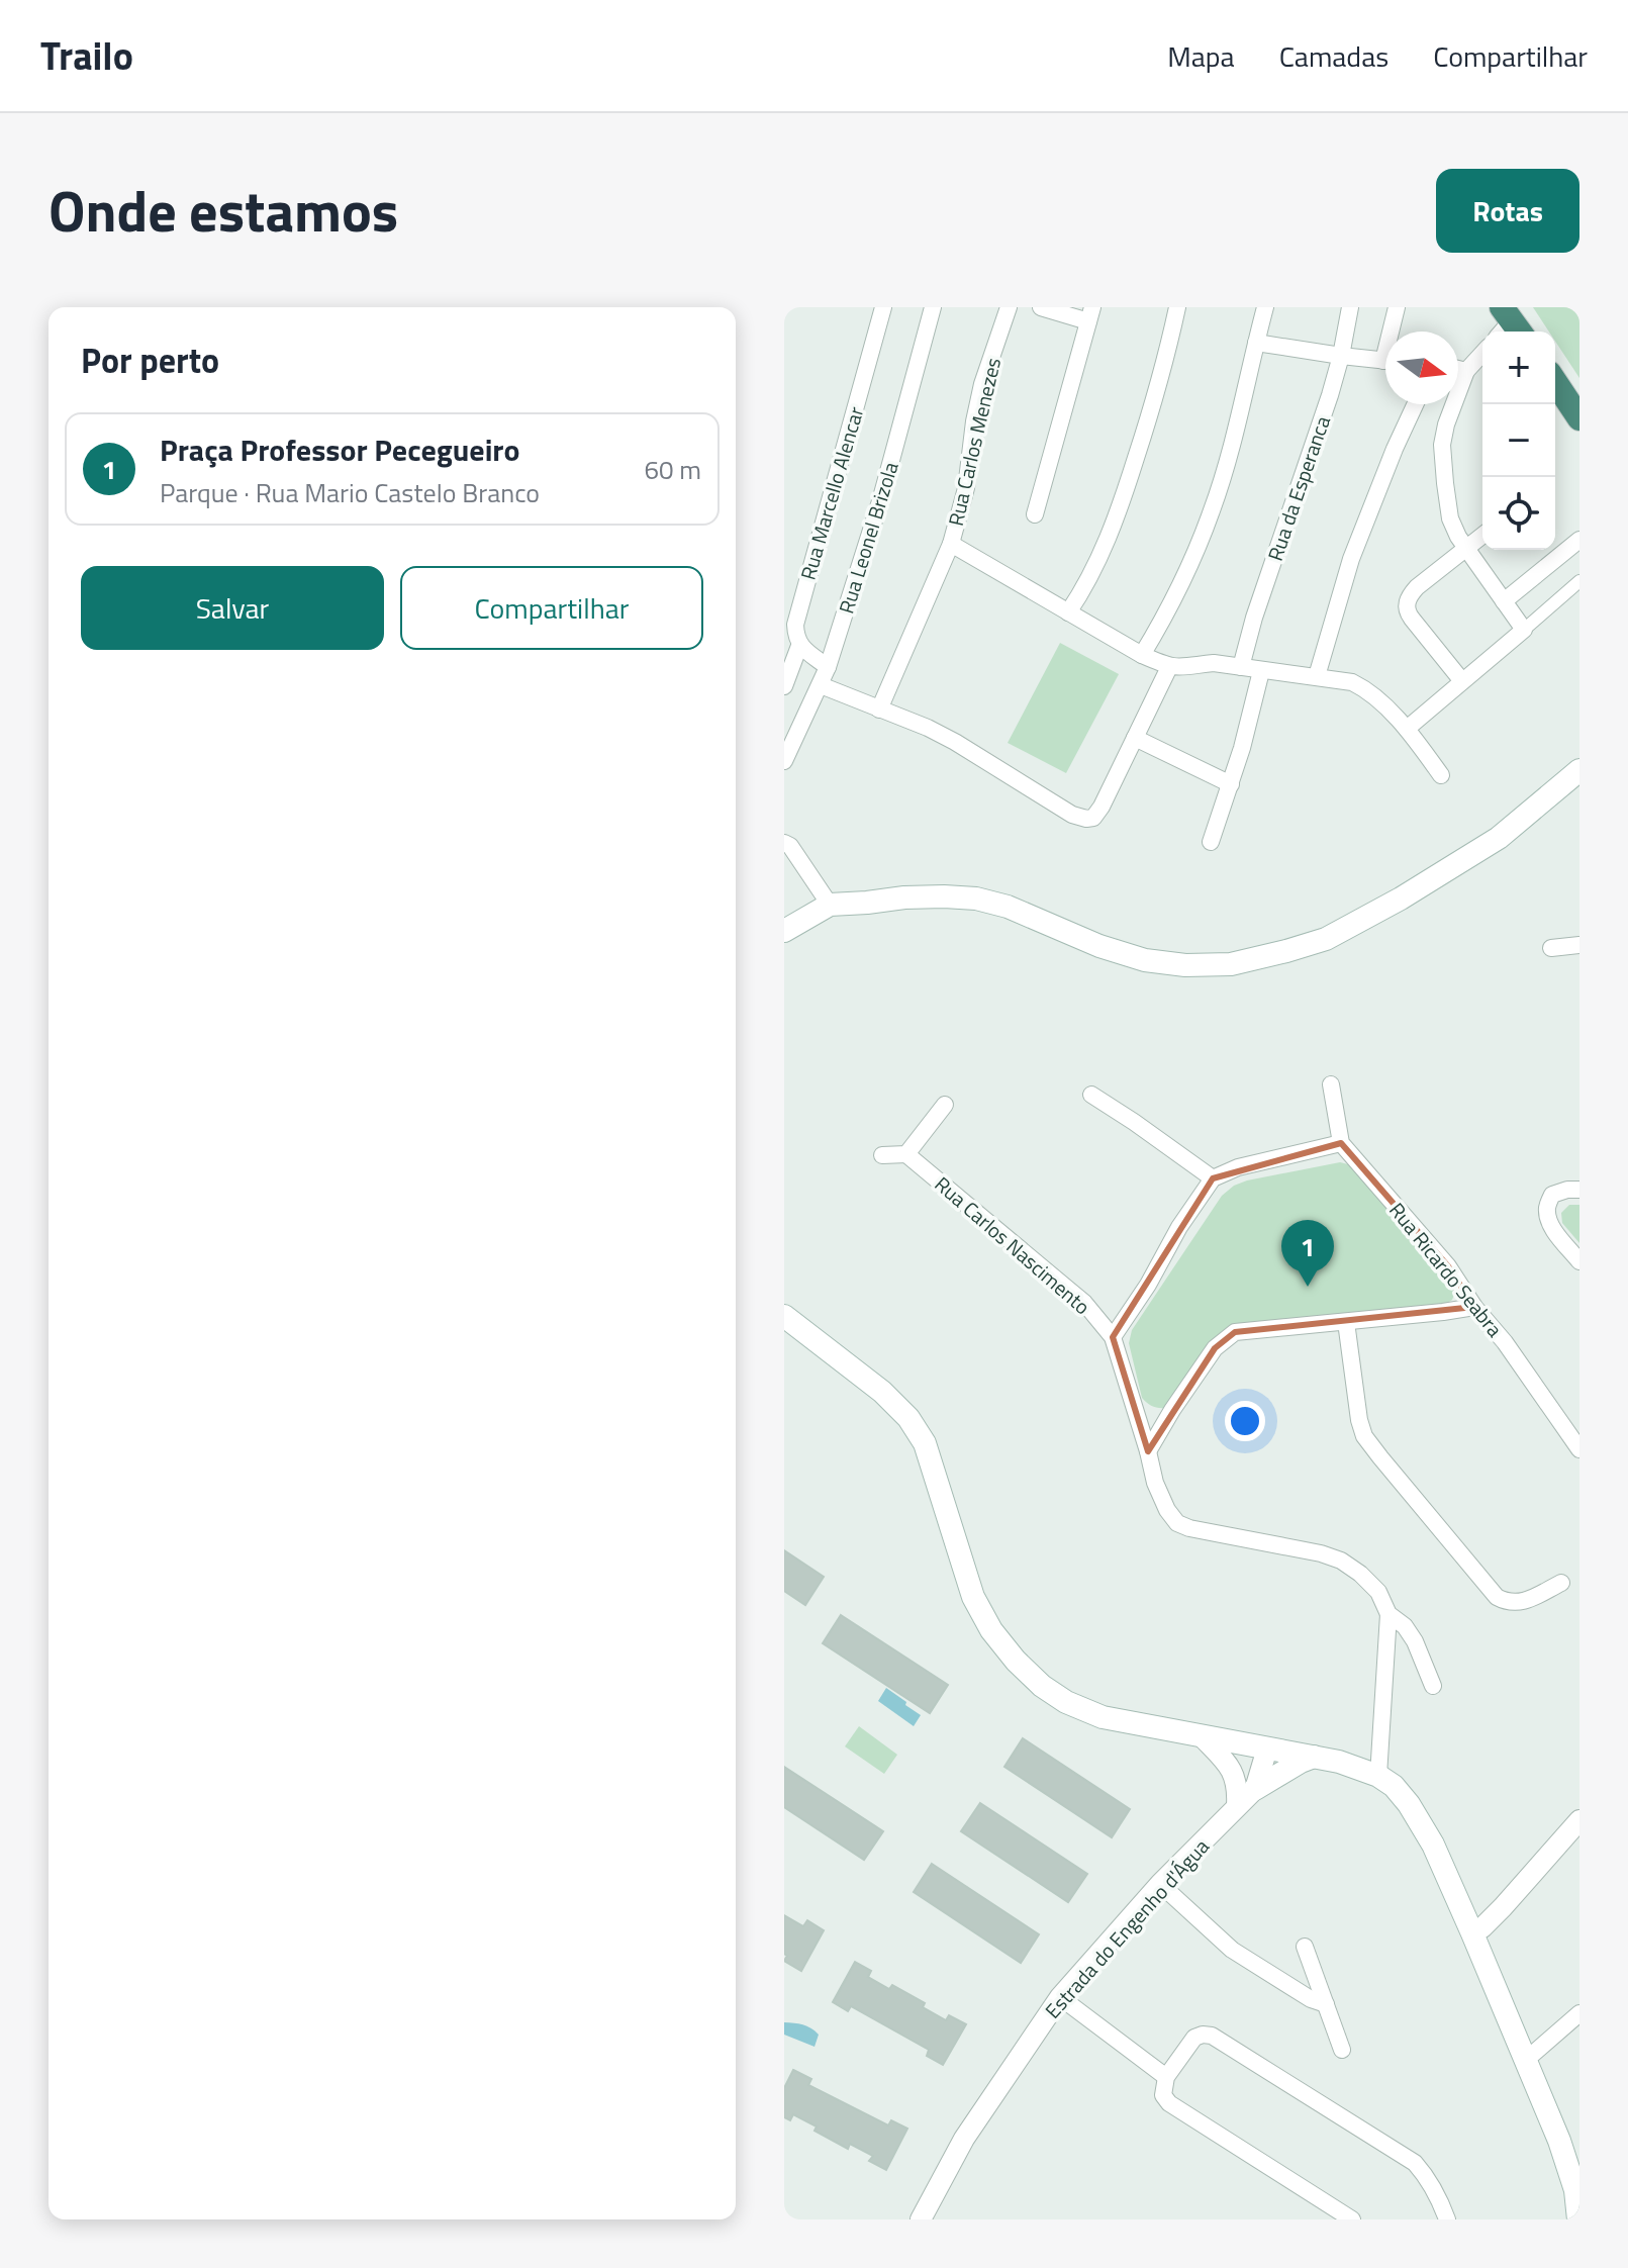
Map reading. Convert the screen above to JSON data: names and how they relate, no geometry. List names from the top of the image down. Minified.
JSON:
{"streets":{"street":["Rua Carlos Menezes","Rua da Esperanca","Rua Marcello Alencar","Rua Leonel Brizola","Rua Carlos Nascimento","Rua Ricardo Seabra","Estrada do Engenho d'Água"]},"north":"right","page":{"header":"Trailo","nav":["Mapa","Camadas","Compartilhar"],"title":"Onde estamos","buttons":["Rotas",["Salvar","Compartilhar"]],"heading":"Por perto","map_buttons":["+","−"],"list":[{"mark":"1","name":"Praça Professor Pecegueiro","note":"Parque · Rua Mario Castelo Branco","value":"60 m"}],"pins":"1"}}
